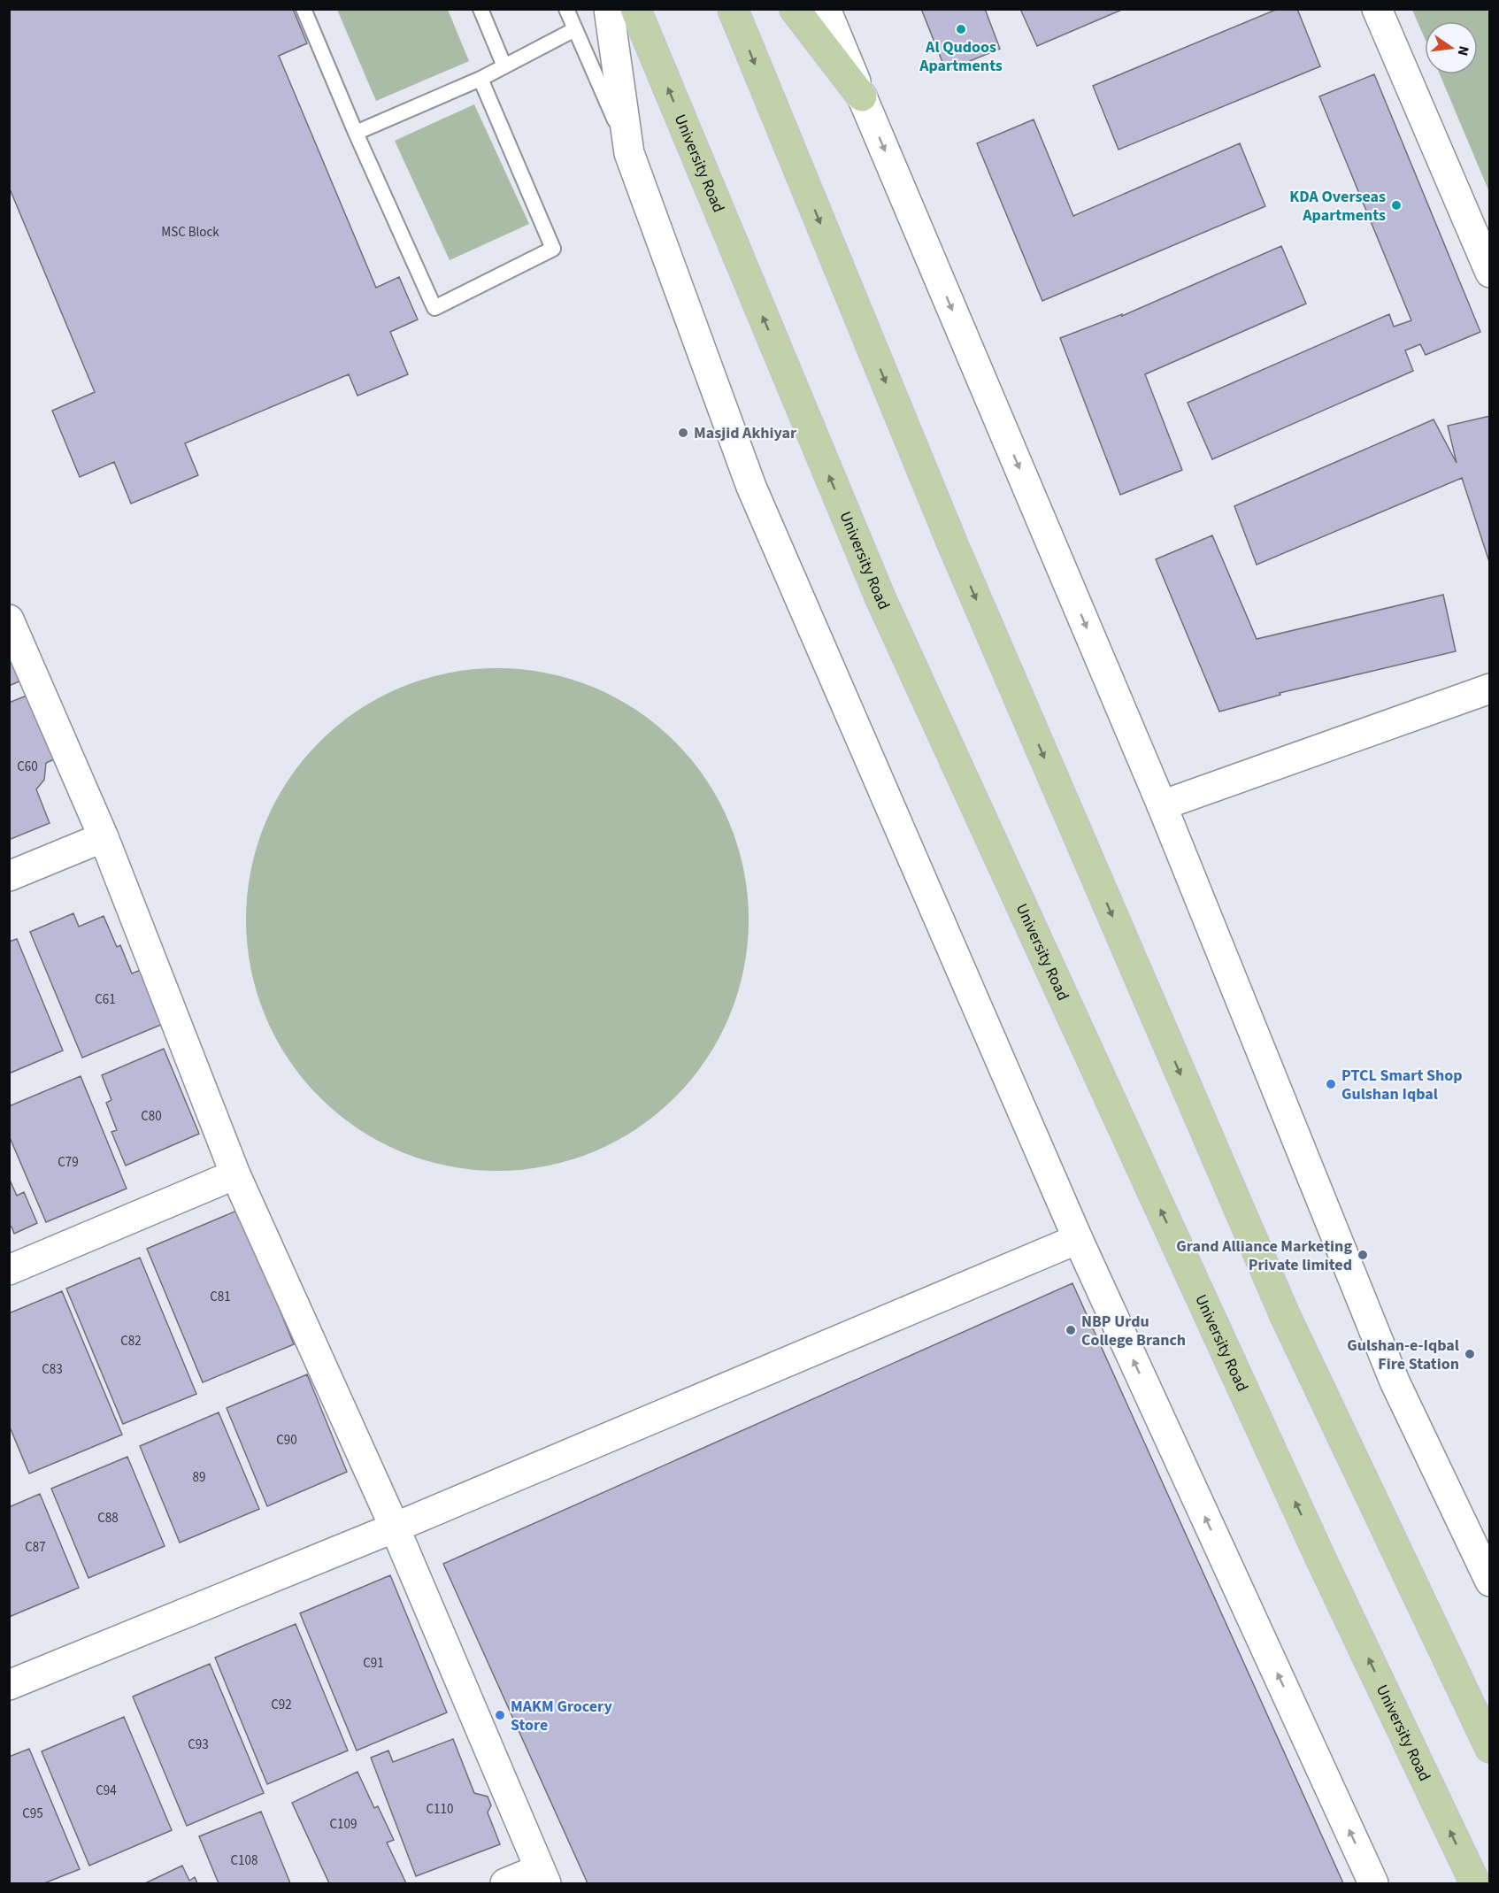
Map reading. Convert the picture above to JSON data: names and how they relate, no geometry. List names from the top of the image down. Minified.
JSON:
{"streets":{"main road":["University Road"]},"places":["Al Qudoos Apartments","KDA Overseas Apartments","Masjid Akhiyar","PTCL Smart Shop Gulshan Iqbal","Grand Alliance Marketing Private limited","NBP Urdu College Branch","Gulshan-e-Iqbal Fire Station","MAKM Grocery Store"],"house_numbers":["MSC Block","C60","C61","C80","C79","C81","C82","C83","C90","89","C88","C87","C91","C92","C93","C94","C110","C95","C109","C108"],"north":"right"}
